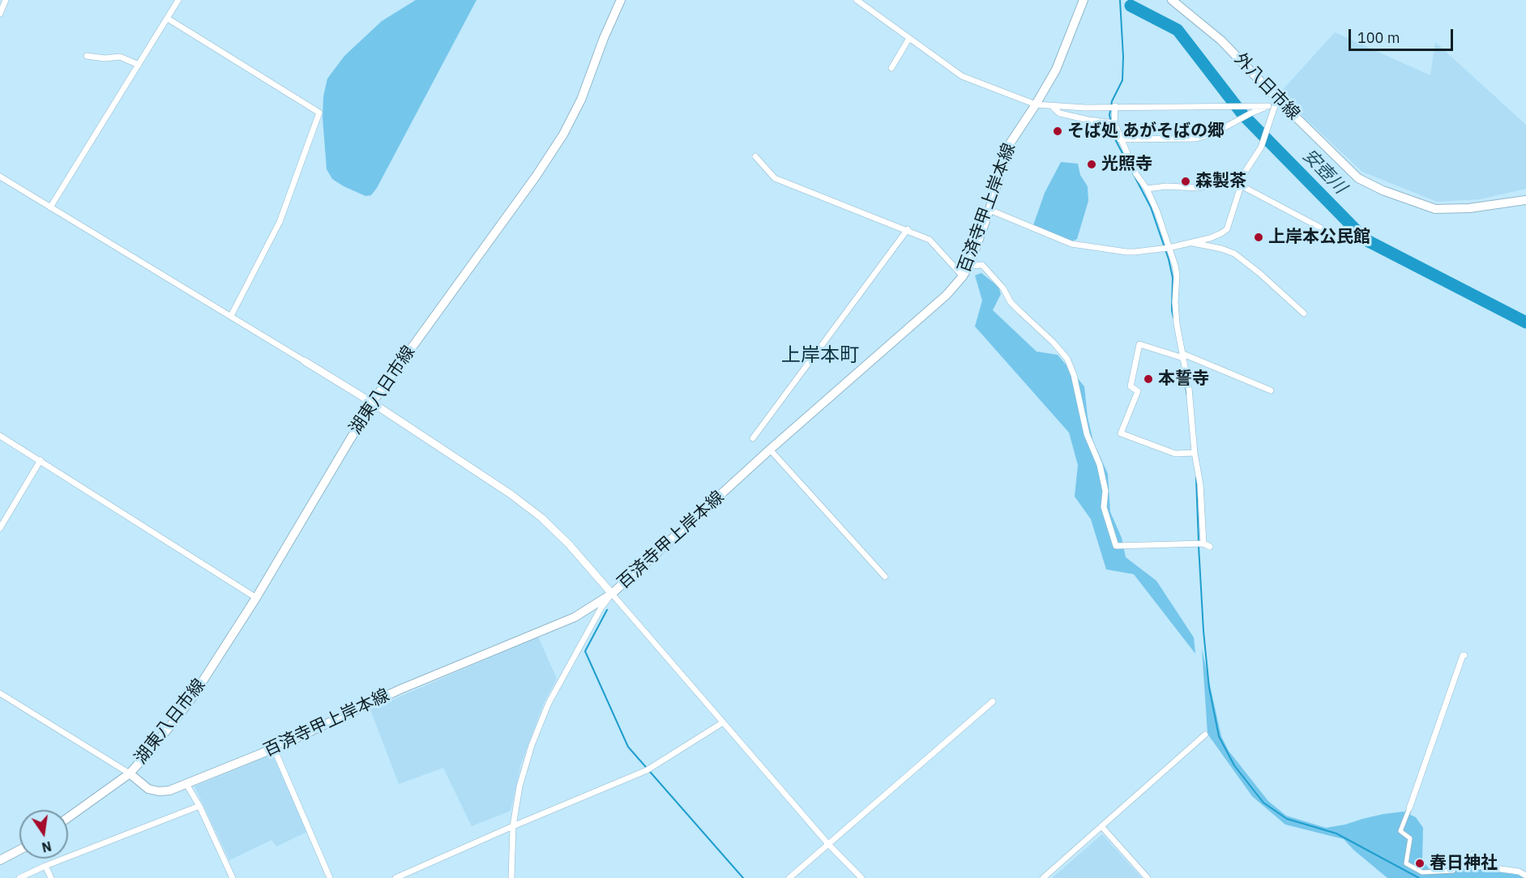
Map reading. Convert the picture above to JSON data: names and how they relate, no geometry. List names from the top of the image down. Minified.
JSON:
{"streets":{"main road":["外八日市線","百済寺甲上岸本線","湖東八日市線"]},"crossings":[["百済寺甲上岸本線","湖東八日市線"]],"districts":["上岸本町"],"water":["安壺川"],"places":["そば処 あがそばの郷","光照寺","森製茶","上岸本公民館","本誓寺","春日神社"],"scale_bar":"100 m","north":"bottom"}
